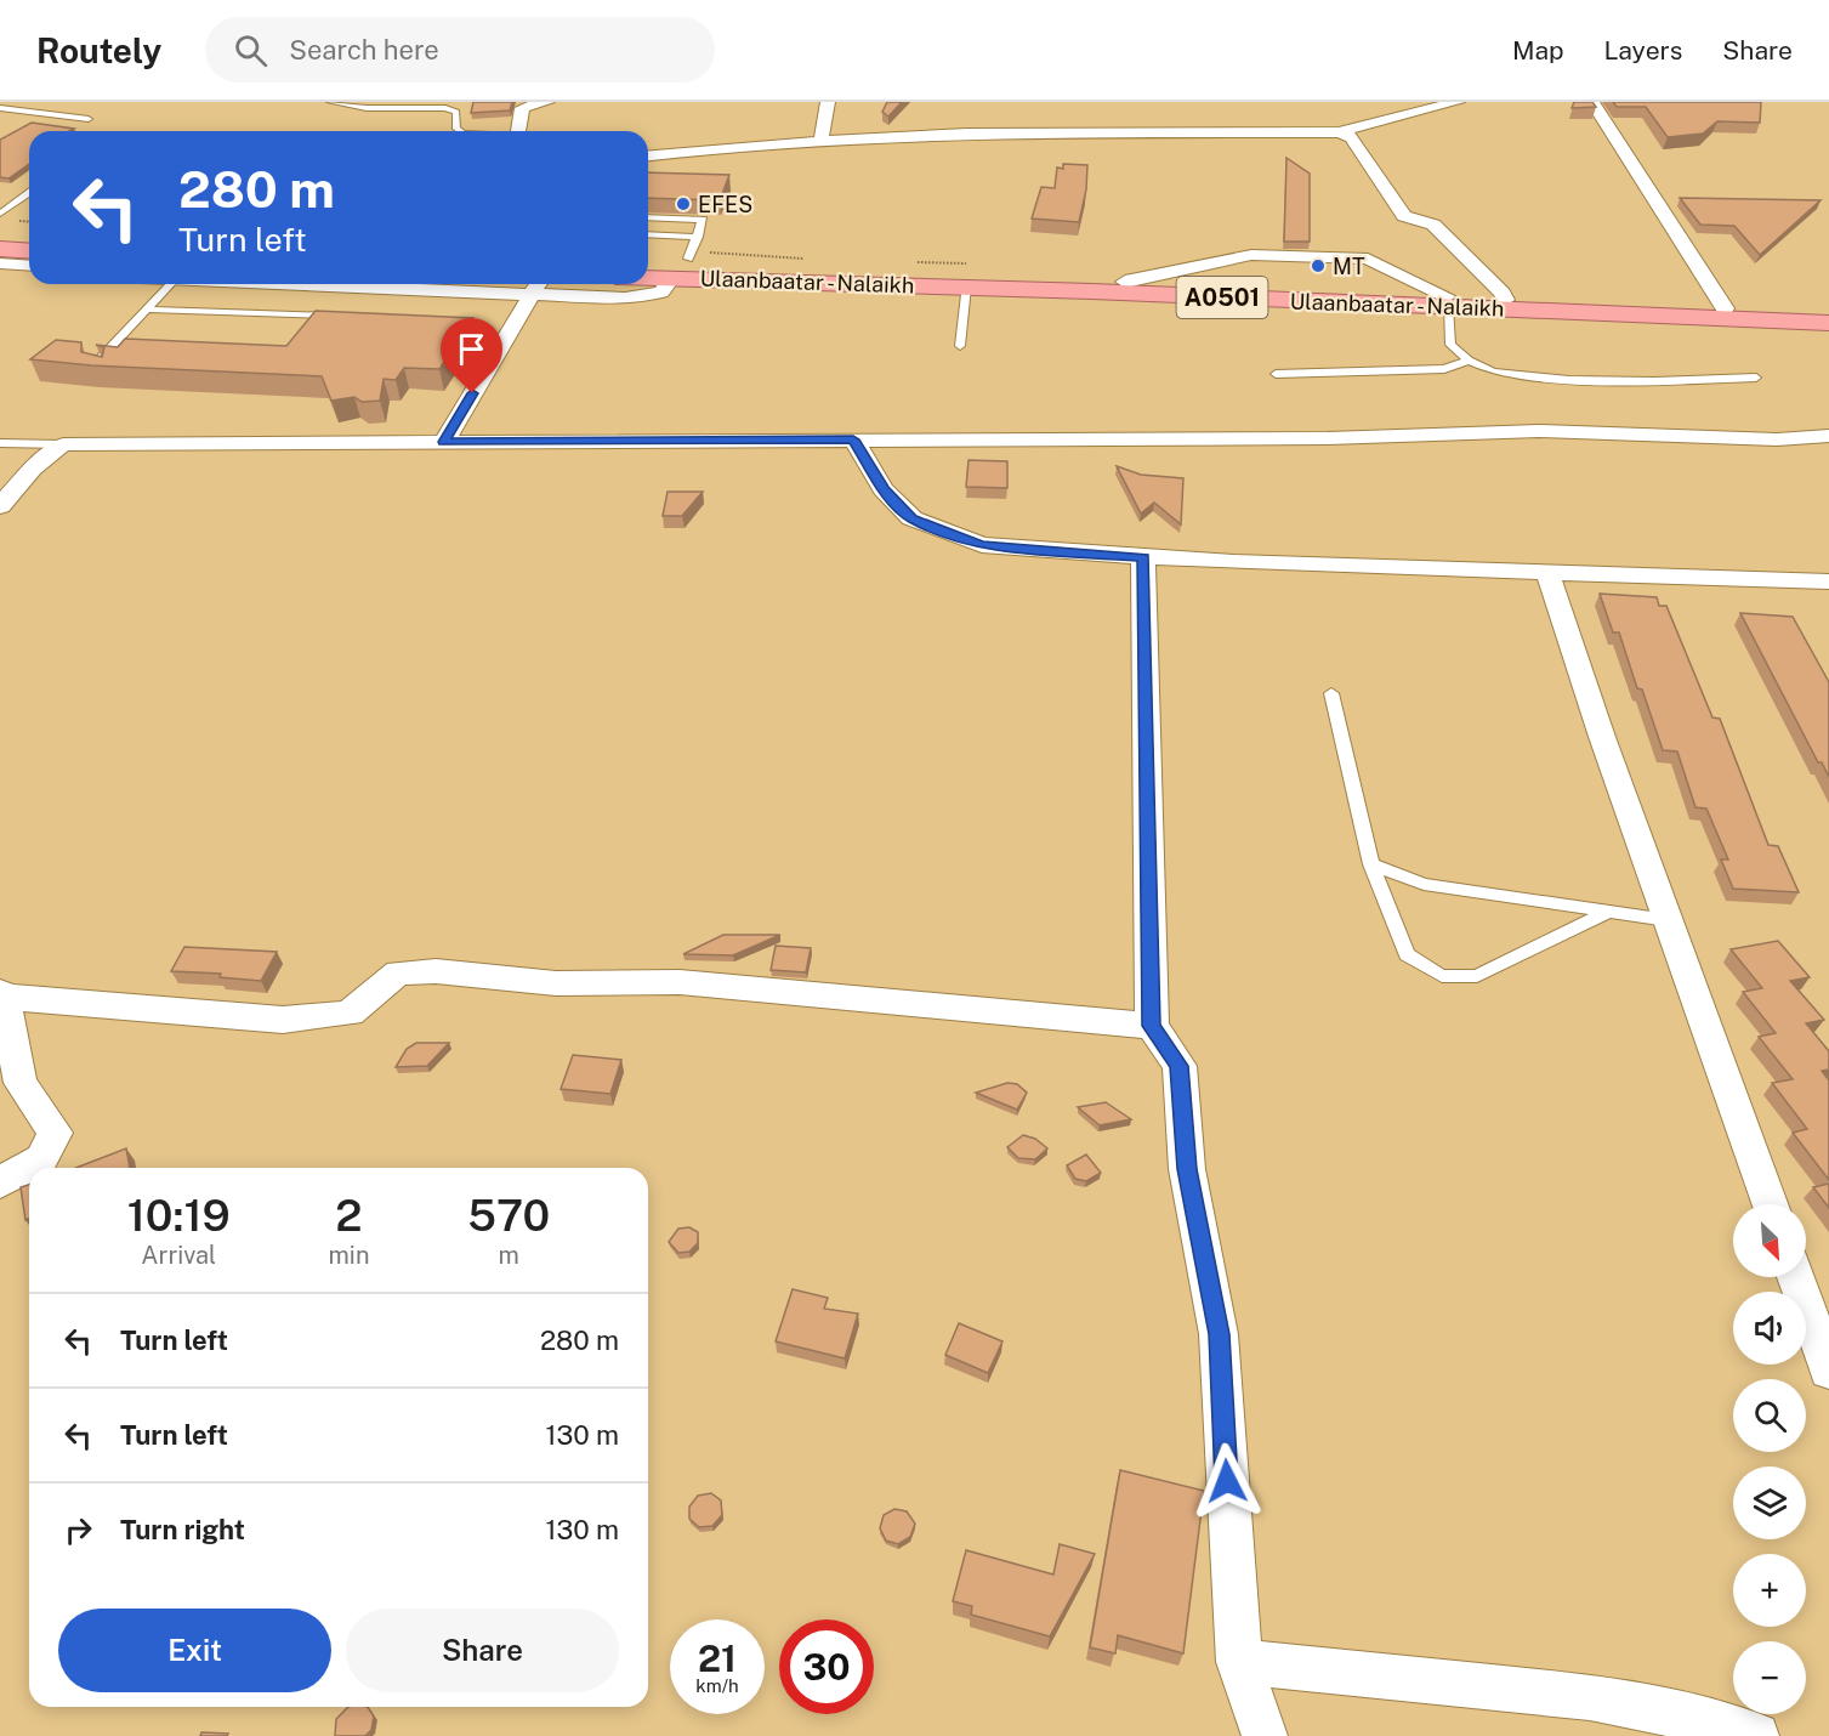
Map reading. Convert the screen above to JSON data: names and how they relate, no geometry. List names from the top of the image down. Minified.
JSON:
{"streets":{"highway":["Ulaanbaatar - Nalaikh","A0501"]},"places":["EFES","MT"],"north":"bottom right","page":{"header":"Routely","search":"Search here","nav":["Map","Layers","Share"],"turn":["280 m","Turn left"],"eta":["10:19","Arrival","2","min","570","m"],"map_buttons":["+","−"],"list":[{"name":"Turn left","value":"280 m"},{"name":"Turn left","value":"130 m"},{"name":"Turn right","value":"130 m"}],"buttons":["Exit","Share"],"speed":"21 km/h","limit":"30"}}
